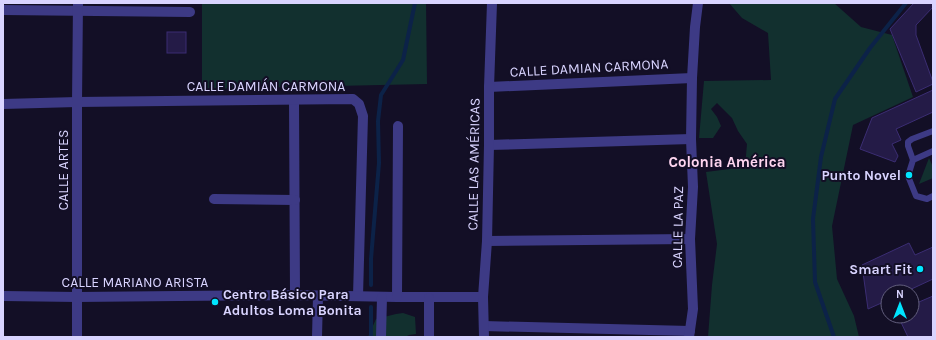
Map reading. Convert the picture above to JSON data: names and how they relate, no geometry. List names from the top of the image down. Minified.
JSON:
{"streets":{"street":["CALLE DAMIAN CARMONA","CALLE DAMIÁN CARMONA","CALLE LAS AMÉRICAS","CALLE ARTES","CALLE LA PAZ","CALLE MARIANO ARISTA"]},"crossings":[["CALLE DAMIAN CARMONA","CALLE LAS AMÉRICAS"],["CALLE DAMIAN CARMONA","CALLE LA PAZ"],["CALLE DAMIÁN CARMONA","CALLE ARTES"],["CALLE DAMIÁN CARMONA","CALLE MARIANO ARISTA"],["CALLE LAS AMÉRICAS","CALLE MARIANO ARISTA"],["CALLE ARTES","CALLE MARIANO ARISTA"]],"districts":["Colonia América"],"places":["Punto Novel","Smart Fit","Centro Básico Para Adultos Loma Bonita"],"north":"top"}
